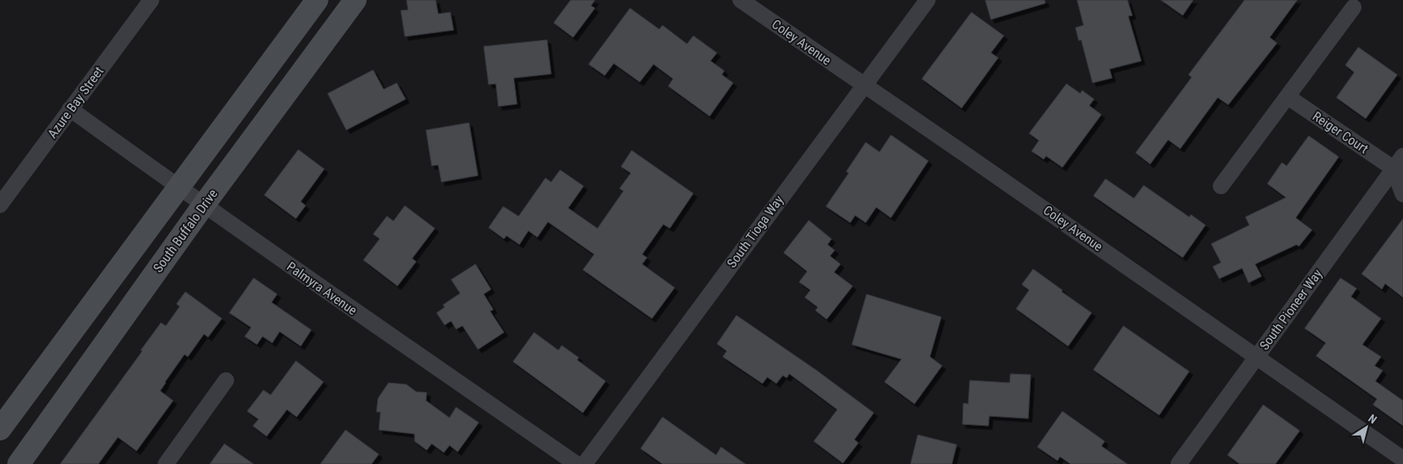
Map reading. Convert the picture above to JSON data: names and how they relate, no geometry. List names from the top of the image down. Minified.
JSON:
{"streets":{"main road":["South Buffalo Drive"],"street":["Coley Avenue","Azure Bay Street","Reiger Court","South Tioga Way","Palmyra Avenue","South Pioneer Way"]},"crossings":[["Coley Avenue","South Tioga Way"],["Coley Avenue","South Pioneer Way"],["Azure Bay Street","Palmyra Avenue"],["Reiger Court","South Pioneer Way"],["South Buffalo Drive","Palmyra Avenue"]],"north":"top right"}
